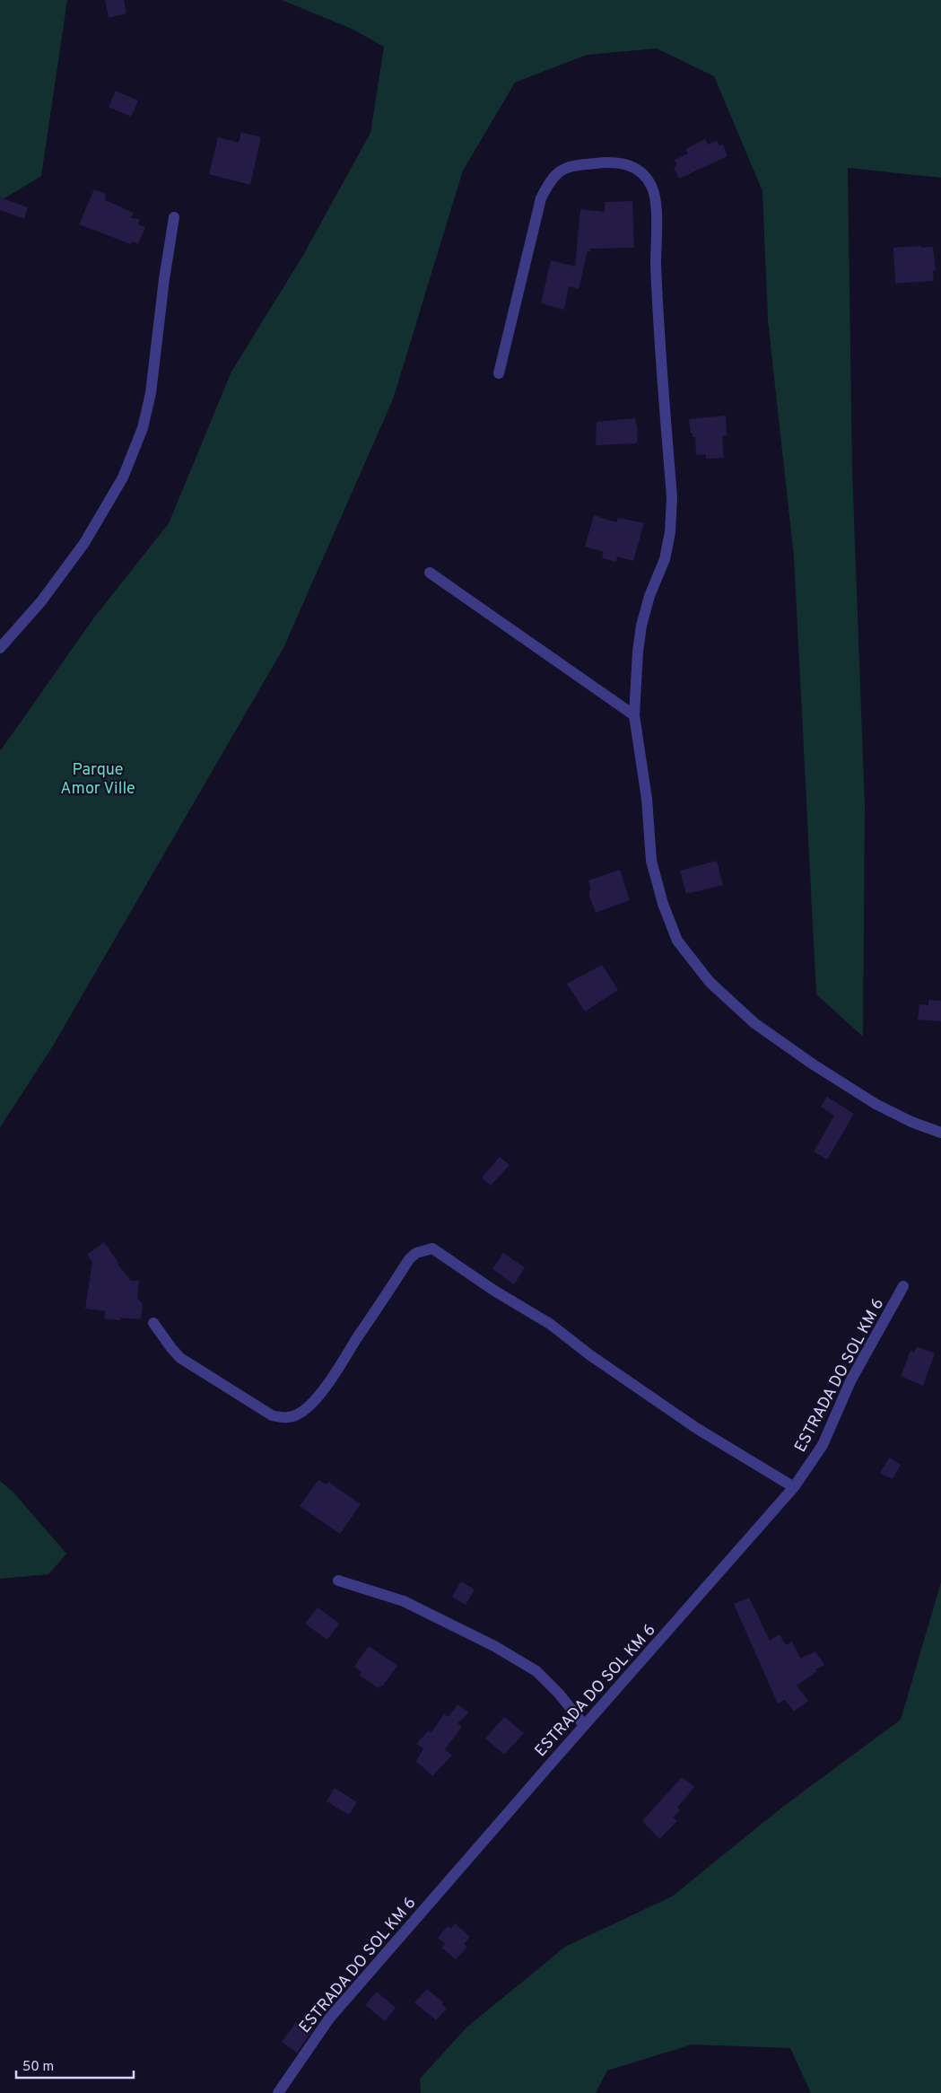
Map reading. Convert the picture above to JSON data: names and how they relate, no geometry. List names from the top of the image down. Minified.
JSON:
{"streets":{"street":["ESTRADA DO SOL KM 6"]},"parks":["Parque Amor Ville"],"scale_bar":"50 m"}
